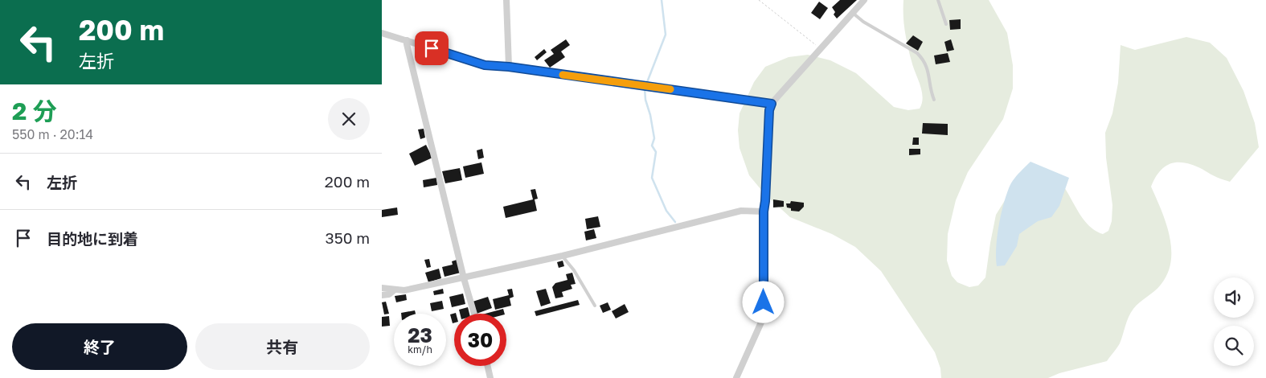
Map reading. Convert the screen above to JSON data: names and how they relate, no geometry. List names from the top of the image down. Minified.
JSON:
{"page":{"turn":["200 m","左折"],"heading":["2 分","550 m · 20:14"],"list":[{"name":"左折","value":"200 m"},{"name":"目的地に到着","value":"350 m"}],"speed":"23 km/h","limit":"30","buttons":["終了","共有"]}}
